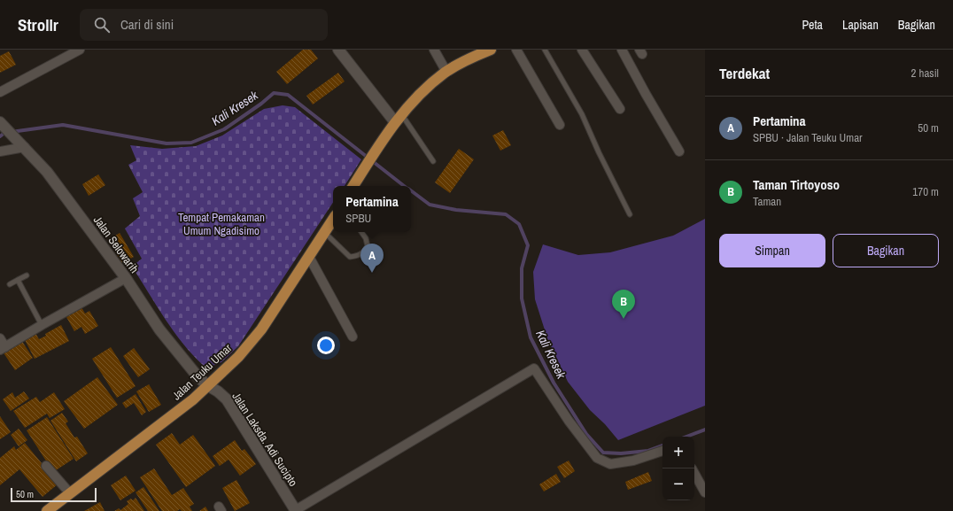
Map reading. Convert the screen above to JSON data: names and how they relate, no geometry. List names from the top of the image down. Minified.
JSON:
{"streets":{"main road":["Jalan Selowarih","Jalan Teuku Umar","Jalan Laksda. Adi Sucipto"]},"crossings":[["Jalan Selowarih","Jalan Teuku Umar"],["Jalan Selowarih","Jalan Laksda. Adi Sucipto"],["Jalan Teuku Umar","Jalan Laksda. Adi Sucipto"]],"water":["Kali Kresek"],"parks":["Tempat Pemakaman Umum Ngadisimo"],"scale_bar":"50 m","page":{"header":"Strollr","search":"Cari di sini","nav":["Peta","Lapisan","Bagikan"],"heading":["Terdekat","2 hasil"],"list":[{"mark":"A","name":"Pertamina","note":"SPBU · Jalan Teuku Umar","value":"50 m"},{"mark":"B","name":"Taman Tirtoyoso","note":"Taman","value":"170 m"}],"popup":["Pertamina","SPBU"],"buttons":["Simpan","Bagikan"],"pins":["A","B"],"map_buttons":["+","−"],"scale":"50 m"}}
